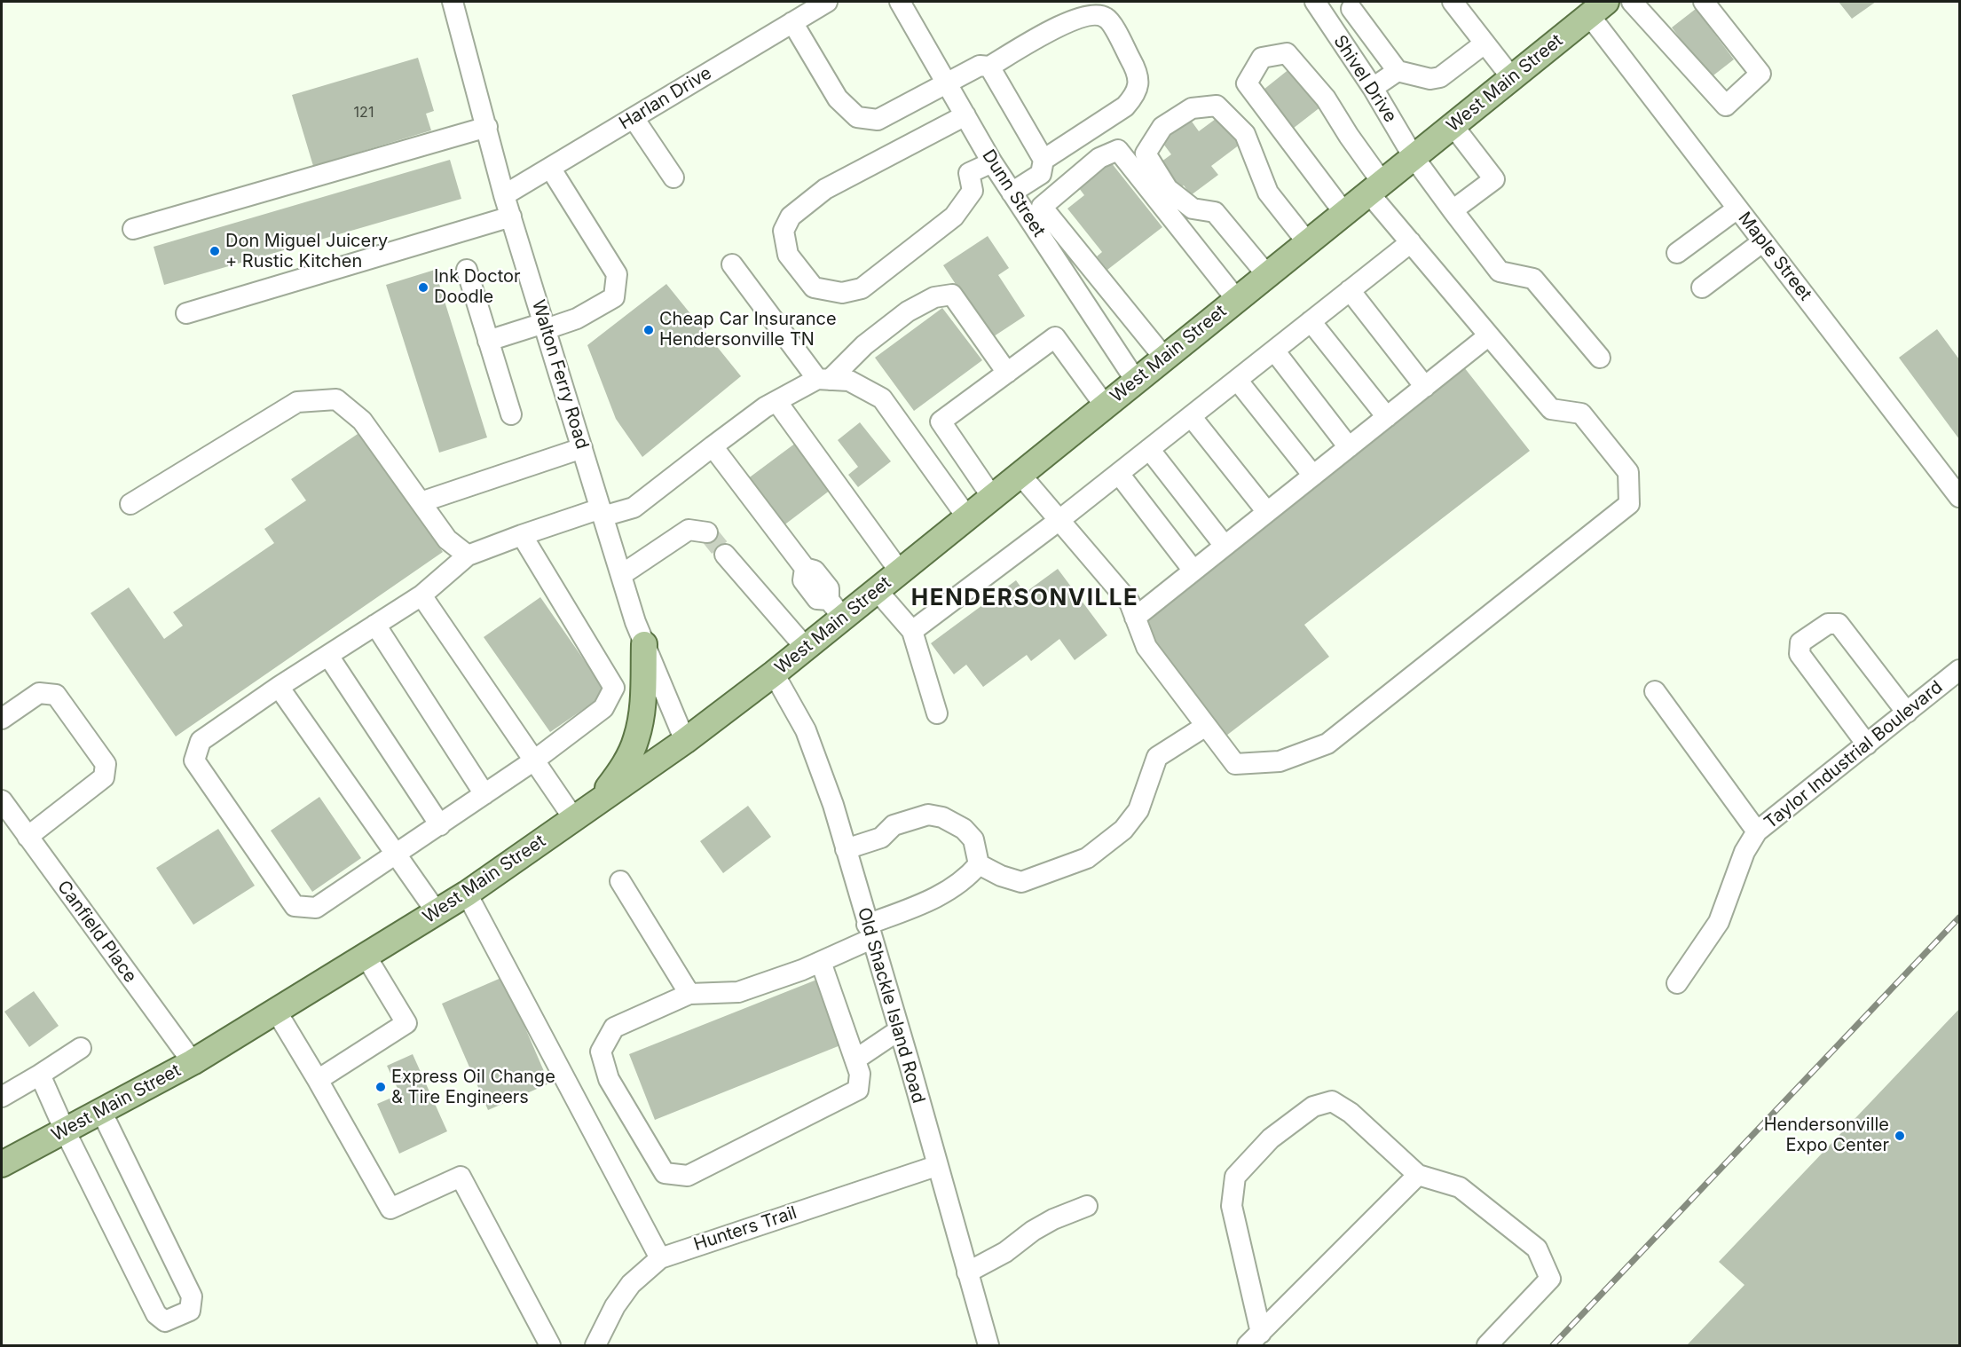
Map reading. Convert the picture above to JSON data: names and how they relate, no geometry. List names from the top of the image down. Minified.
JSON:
{"streets":{"main road":["West Main Street"],"street":["Shivel Drive","Harlan Drive","Dunn Street","Maple Street","Walton Ferry Road","Taylor Industrial Boulevard","Canfield Place","Old Shackle Island Road","Hunters Trail"]},"crossings":[["Shivel Drive","West Main Street"],["West Main Street","Dunn Street"],["West Main Street","Maple Street"],["West Main Street","Walton Ferry Road"],["West Main Street","Canfield Place"],["West Main Street","Old Shackle Island Road"],["Harlan Drive","Walton Ferry Road"],["Old Shackle Island Road","Hunters Trail"]],"districts":["HENDERSONVILLE"],"places":["Don Miguel Juicery + Rustic Kitchen","Ink Doctor Doodle","Cheap Car Insurance Hendersonville TN","Express Oil Change & Tire Engineers","Hendersonville Expo Center"],"house_numbers":["121"]}
